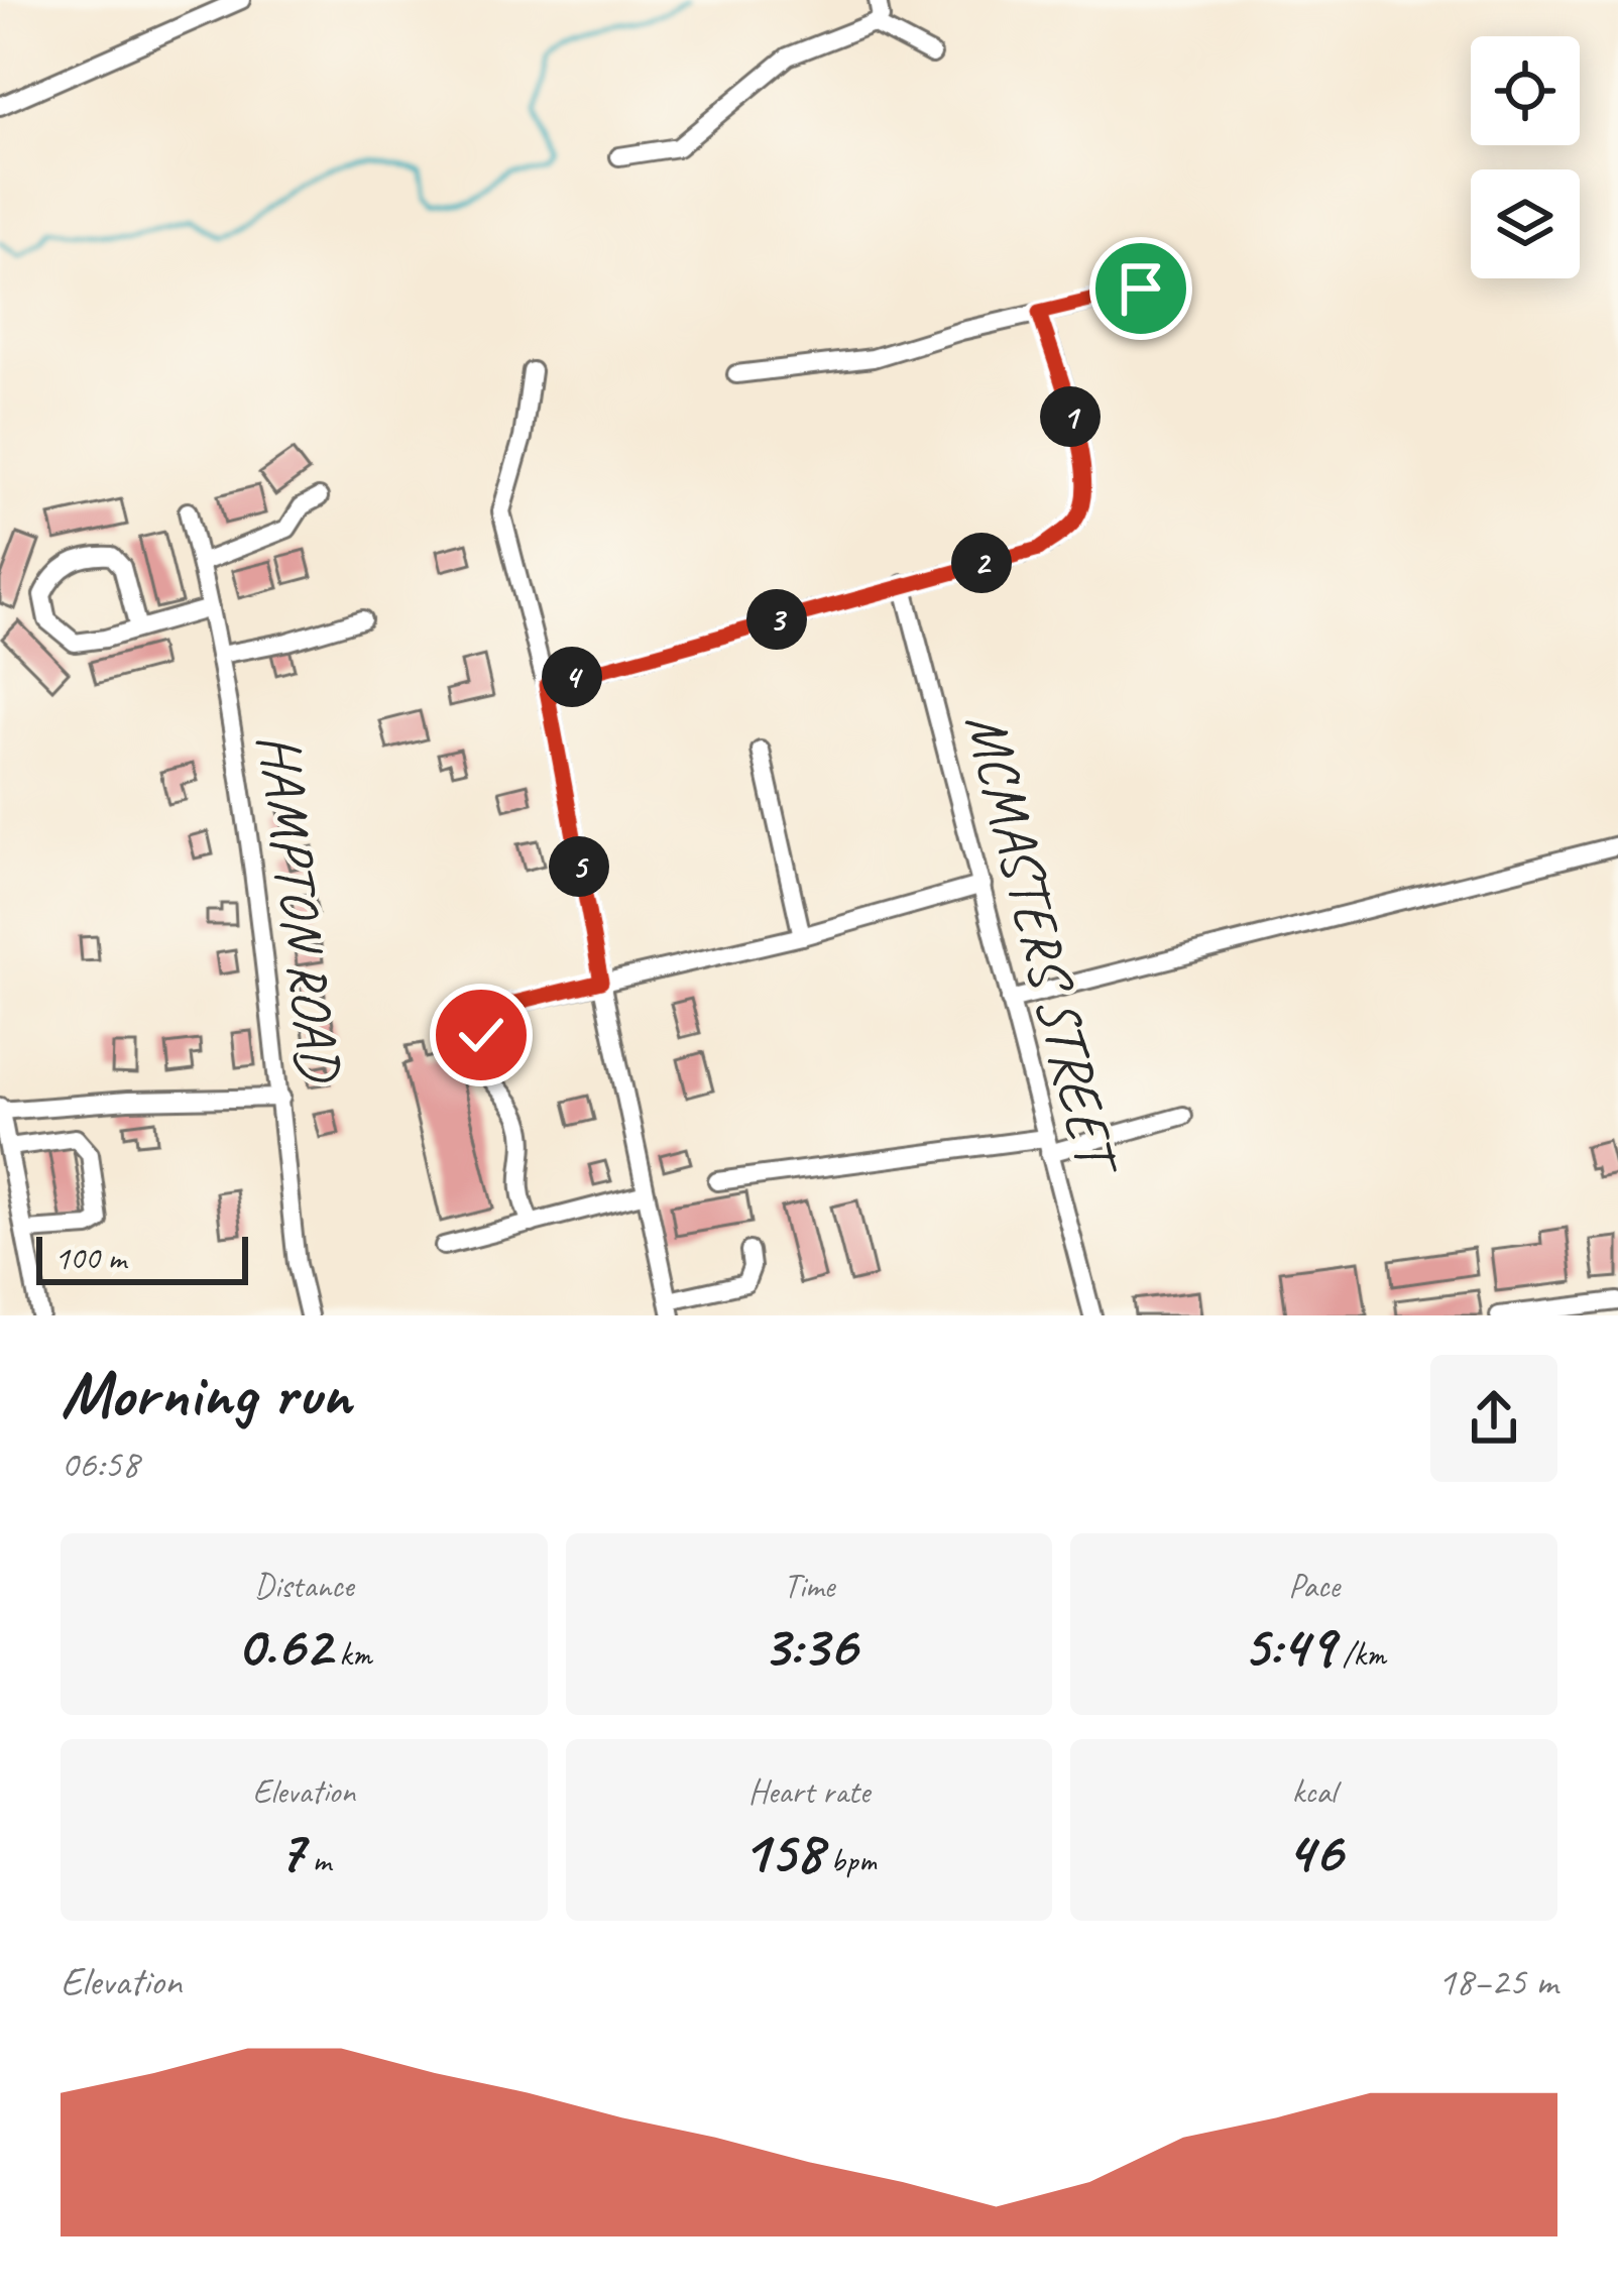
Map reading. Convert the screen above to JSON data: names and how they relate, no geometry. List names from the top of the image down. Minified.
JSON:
{"streets":{"street":["HAMPTON ROAD","MCMASTERS STREET"]},"scale_bar":"100 m","page":{"pins":["1","2","3","4","5"],"scale":"100 m","heading":["Morning run","06:58"],"stats":[["Distance","0.62 km"],["Time","3:36"],["Pace","5:49 /km"],["Elevation","7 m"],["Heart rate","158 bpm"],["kcal","46"]],"chart":["Elevation","18–25 m"]}}
